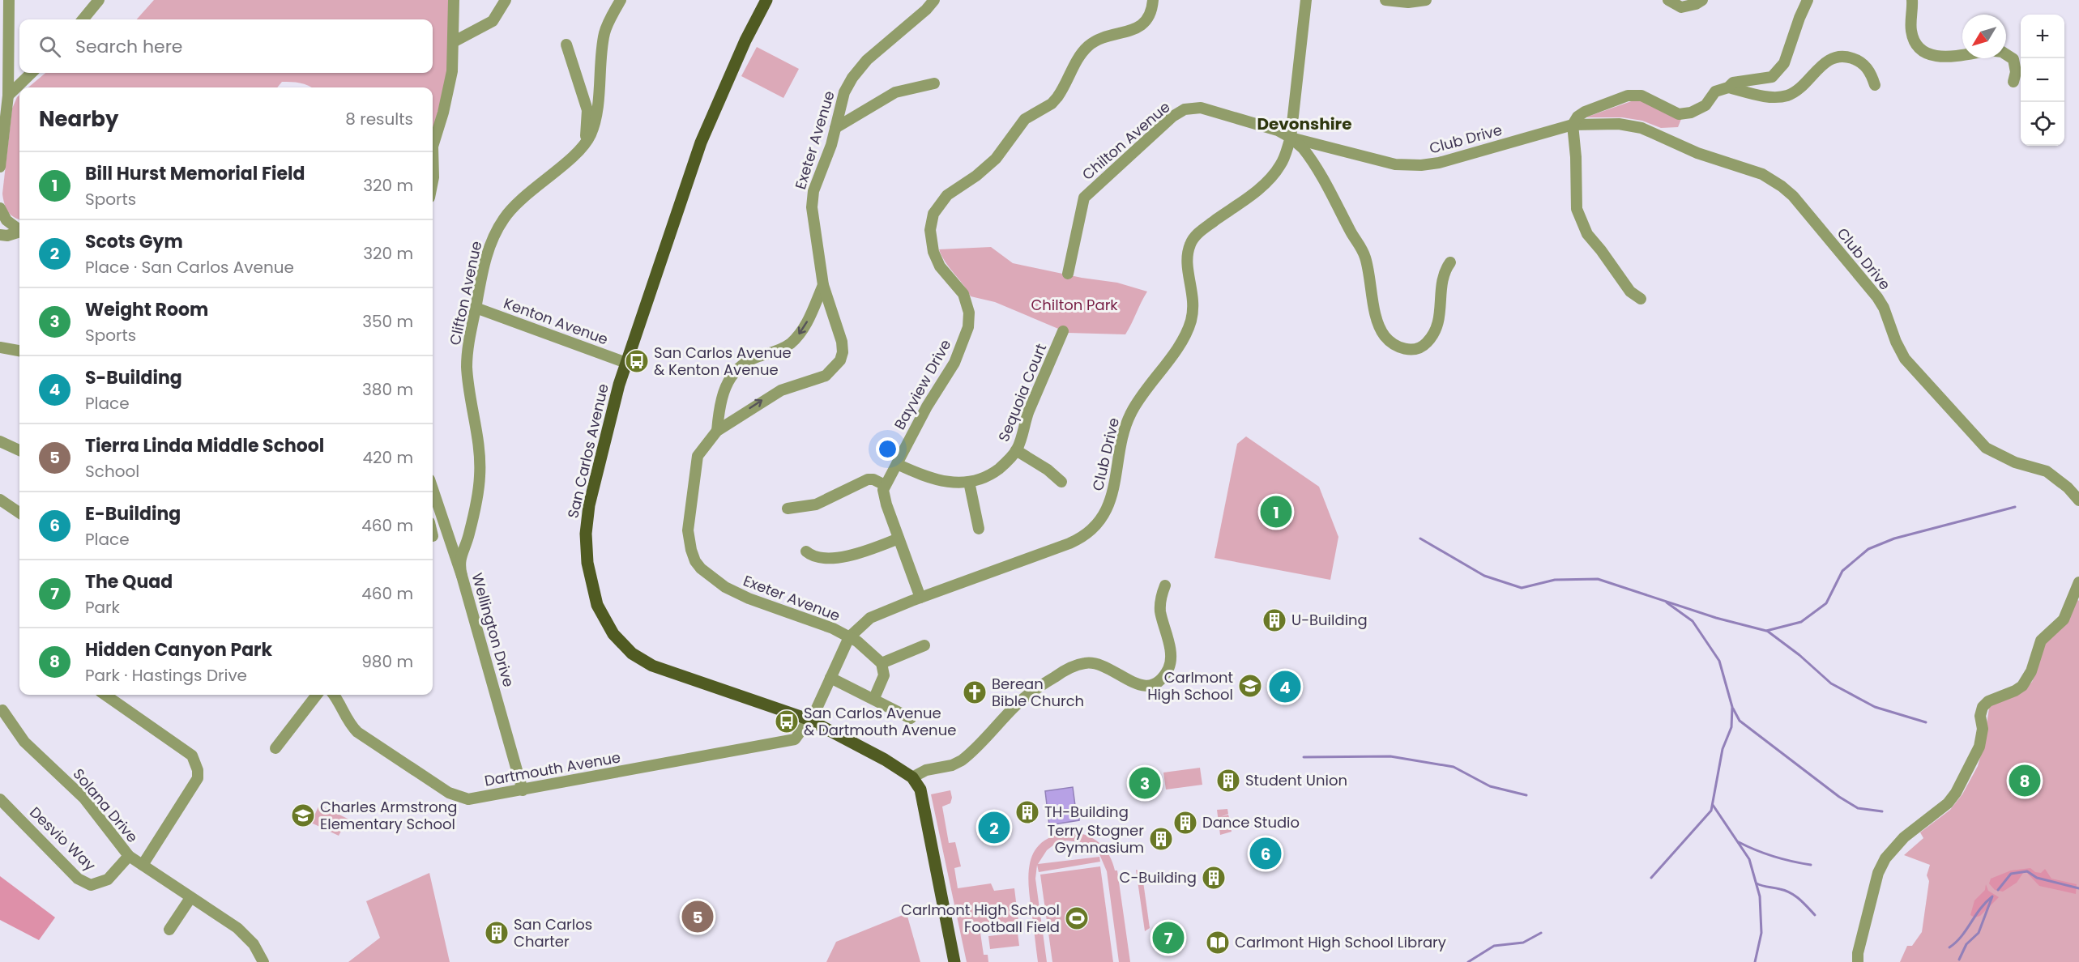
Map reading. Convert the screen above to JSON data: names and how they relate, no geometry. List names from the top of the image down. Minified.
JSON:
{"streets":{"main road":["San Carlos Avenue"],"street":["Club Drive","Exeter Avenue","Chilton Avenue","Clifton Avenue","Kenton Avenue","Bayview Drive","Sequoia Court","Wellington Drive","Dartmouth Avenue","Solana Drive","Desvio Way"]},"crossings":[["Club Drive","Exeter Avenue"],["Club Drive","Chilton Avenue"],["Club Drive","San Carlos Avenue"],["Club Drive","Dartmouth Avenue"],["Clifton Avenue","Kenton Avenue"],["Clifton Avenue","Wellington Drive"],["Kenton Avenue","San Carlos Avenue"],["Bayview Drive","Sequoia Court"],["San Carlos Avenue","Dartmouth Avenue"],["Wellington Drive","Dartmouth Avenue"],["Solana Drive","Desvio Way"]],"districts":["Devonshire"],"parks":["Chilton Park"],"places":{"bus stop":["San Carlos Avenue & Kenton Avenue","San Carlos Avenue & Dartmouth Avenue"],"building":["U-Building","Student Union","TH-Building","Dance Studio","Terry Stogner Gymnasium","C-Building","San Carlos Charter"],"school or university":["Carlmont High School","Charles Armstrong Elementary School"],"church":["Berean Bible Church"],"sports":["Carlmont High School Football Field"],"library":["Carlmont High School Library"]},"north":"bottom left","page":{"map_buttons":["+","−"],"search":"Search here","heading":["Nearby","8 results"],"list":[{"mark":"1","name":"Bill Hurst Memorial Field","note":"Sports","value":"320 m"},{"mark":"2","name":"Scots Gym","note":"Place · San Carlos Avenue","value":"320 m"},{"mark":"3","name":"Weight Room","note":"Sports","value":"350 m"},{"mark":"4","name":"S-Building","note":"Place","value":"380 m"},{"mark":"5","name":"Tierra Linda Middle School","note":"School","value":"420 m"},{"mark":"6","name":"E-Building","note":"Place","value":"460 m"},{"mark":"7","name":"The Quad","note":"Park","value":"460 m"},{"mark":"8","name":"Hidden Canyon Park","note":"Park · Hastings Drive","value":"980 m"}],"pins":["1","4","8","3","2","6","5","7"]}}
